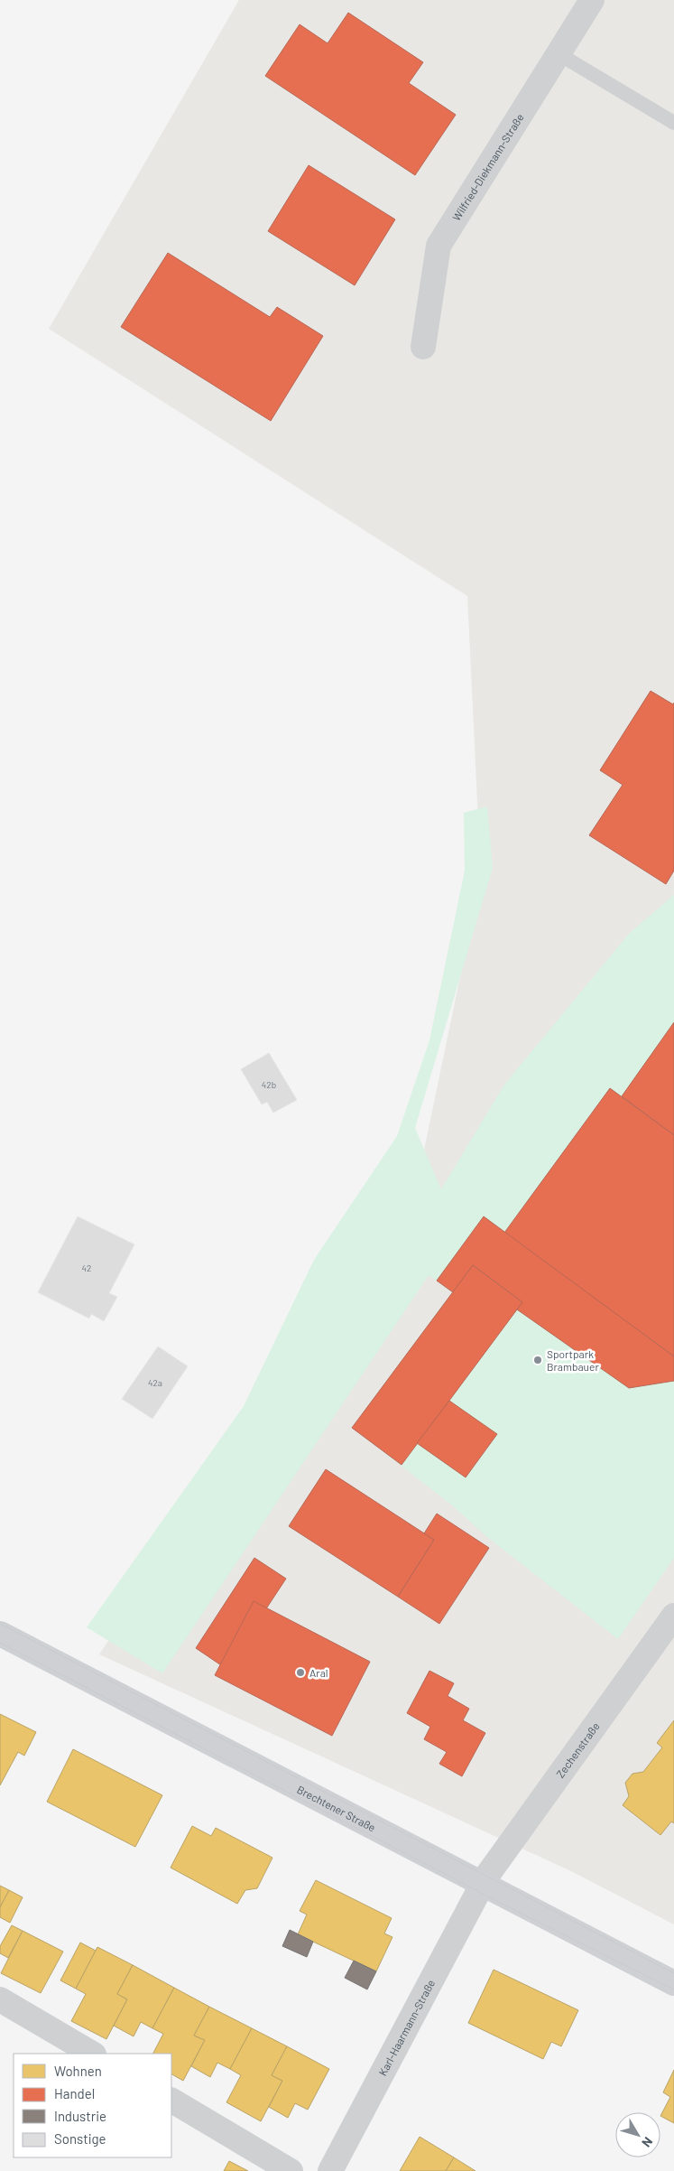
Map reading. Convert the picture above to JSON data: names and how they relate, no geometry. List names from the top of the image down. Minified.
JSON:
{"streets":{"main road":["Brechtener Straße"],"street":["Wilfried-Diekmann-Straße","Zechenstraße","Karl-Haarmann-Straße"]},"crossings":[["Zechenstraße","Brechtener Straße"],["Zechenstraße","Karl-Haarmann-Straße"],["Brechtener Straße","Karl-Haarmann-Straße"]],"places":["Sportpark Brambauer","Aral"],"house_numbers":["42b","42","42a"],"legend":["Wohnen","Handel","Industrie","Sonstige"],"north":"bottom right"}
